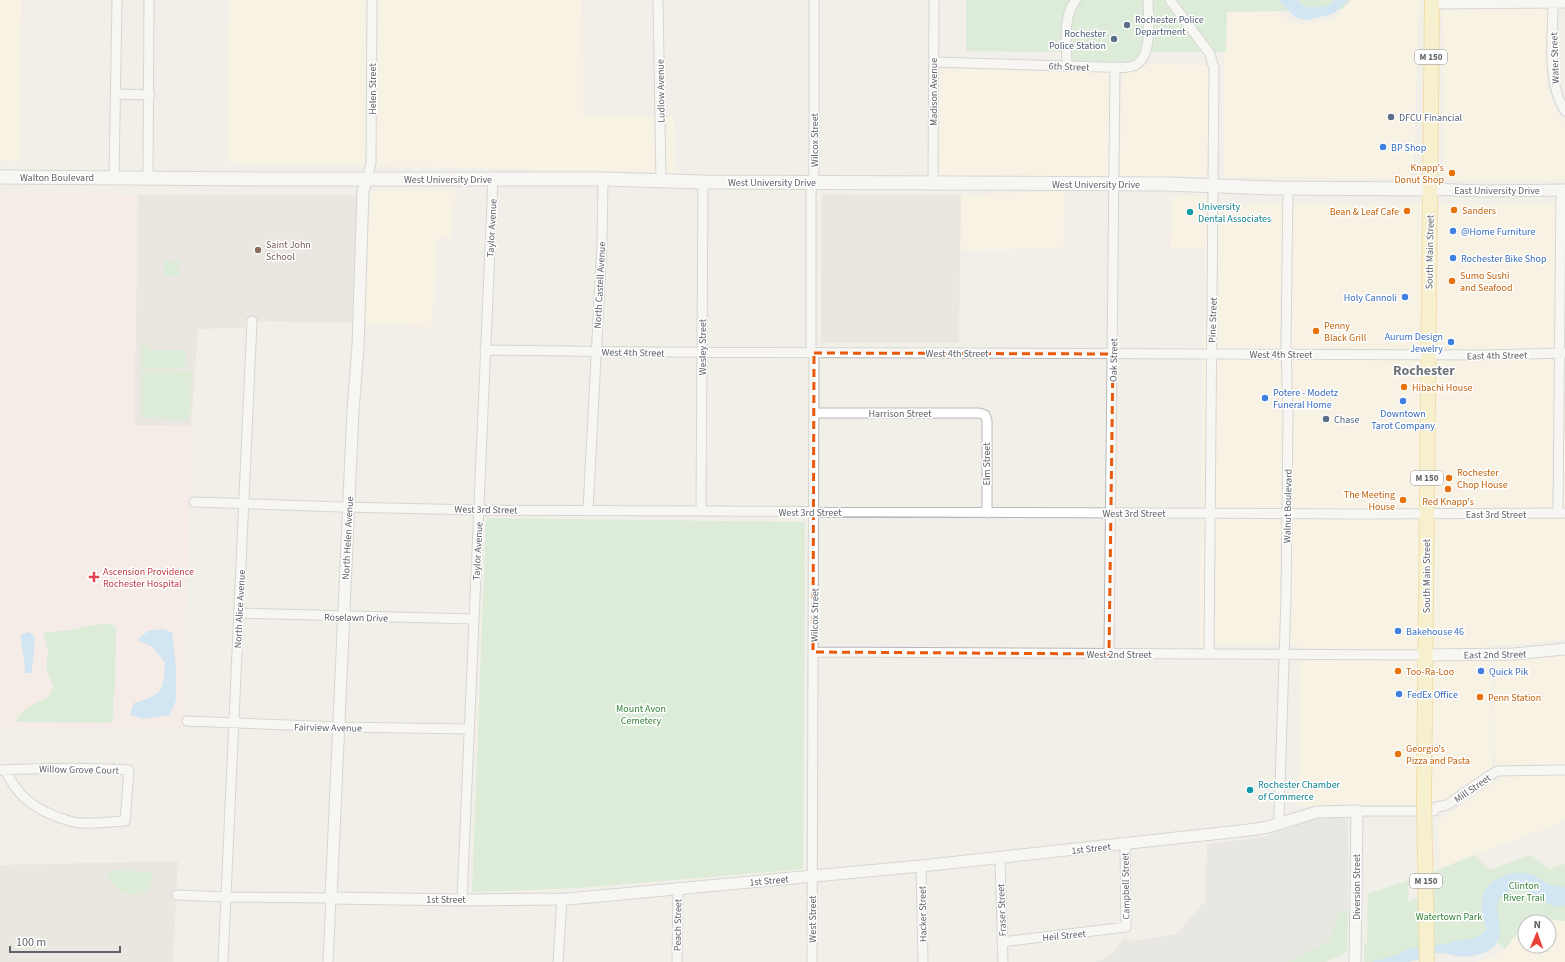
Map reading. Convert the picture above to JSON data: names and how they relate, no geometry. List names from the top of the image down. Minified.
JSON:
{"streets":{"main road":["M 150","Walton Boulevard","West University Drive","South Main Street"],"street":["Water Street","6th Street","Helen Street","Ludlow Avenue","Madison Avenue","Wilcox Street","East University Drive","Taylor Avenue","North Castell Avenue","Pine Street","Wesley Street","West 4th Street","East 4th Street","Oak Street","Harrison Street","Elm Street","Walnut Boulevard","West 3rd Street","East 3rd Street","North Helen Avenue","North Alice Avenue","Roselawn Drive","West 2nd Street","East 2nd Street","Fairview Avenue","Willow Grove Court","Mill Street","1st Street","Campbell Street","Diversion Street","Fraser Street","Hacker Street","West Street","Peach Street","Heil Street"]},"crossings":[["M 150","West University Drive"],["M 150","East University Drive"],["M 150","South Main Street"],["6th Street","Madison Avenue"],["6th Street","Oak Street"],["Helen Street","West University Drive"],["Helen Street","North Helen Avenue"],["Ludlow Avenue","West University Drive"],["Madison Avenue","West University Drive"],["Wilcox Street","West University Drive"],["Wilcox Street","West 4th Street"],["Wilcox Street","Harrison Street"],["Wilcox Street","West 3rd Street"],["Wilcox Street","West 2nd Street"],["Wilcox Street","1st Street"],["Wilcox Street","West Street"],["Walton Boulevard","West University Drive"],["West University Drive","East University Drive"],["West University Drive","Taylor Avenue"],["West University Drive","South Main Street"],["West University Drive","North Castell Avenue"],["West University Drive","Pine Street"],["West University Drive","Wesley Street"],["West University Drive","Oak Street"],["West University Drive","Walnut Boulevard"],["West University Drive","North Helen Avenue"],["East University Drive","South Main Street"],["Taylor Avenue","West 4th Street"],["Taylor Avenue","West 3rd Street"],["Taylor Avenue","Roselawn Drive"],["Taylor Avenue","Fairview Avenue"],["Taylor Avenue","1st Street"],["South Main Street","West 4th Street"],["South Main Street","East 4th Street"],["South Main Street","West 3rd Street"],["South Main Street","East 3rd Street"],["South Main Street","West 2nd Street"],["South Main Street","East 2nd Street"],["North Castell Avenue","West 4th Street"],["North Castell Avenue","West 3rd Street"],["Pine Street","West 4th Street"],["Pine Street","West 3rd Street"],["Pine Street","West 2nd Street"],["Wesley Street","West 4th Street"],["Wesley Street","West 3rd Street"],["West 4th Street","East 4th Street"],["West 4th Street","Oak Street"],["West 4th Street","Walnut Boulevard"],["Oak Street","West 3rd Street"],["Oak Street","West 2nd Street"],["Harrison Street","Elm Street"],["Elm Street","West 3rd Street"],["Walnut Boulevard","West 3rd Street"],["Walnut Boulevard","West 2nd Street"],["Walnut Boulevard","1st Street"],["West 3rd Street","East 3rd Street"],["West 3rd Street","North Helen Avenue"],["West 3rd Street","North Alice Avenue"],["North Helen Avenue","Roselawn Drive"],["North Helen Avenue","Fairview Avenue"],["North Helen Avenue","1st Street"],["North Alice Avenue","Roselawn Drive"],["North Alice Avenue","Fairview Avenue"],["North Alice Avenue","1st Street"],["West 2nd Street","East 2nd Street"],["Mill Street","1st Street"],["Mill Street","Diversion Street"],["1st Street","Campbell Street"],["1st Street","Diversion Street"],["1st Street","Fraser Street"],["1st Street","Hacker Street"],["1st Street","West Street"],["1st Street","Peach Street"],["Campbell Street","Heil Street"],["Fraser Street","Heil Street"]],"districts":["Rochester"],"parks":["Mount Avon Cemetery","Clinton River Trail","Watertown Park"],"places":{"other":["Rochester Police Department","Rochester Police Station","DFCU Financial","BP Shop","Knapp's Donut Shop","Sanders","Bean & Leaf Cafe","University Dental Associates","@Home Furniture","Saint John School","Rochester Bike Shop","Sumo Sushi and Seafood","Holy Cannoli","Penny Black Grill","Aurum Design Jewelry","Hibachi House","Potere - Modetz Funeral Home","Downtown Tarot Company","Chase","Rochester Chop House","Red Knapp's","The Meeting House","Bakehouse 46","Too-Ra-Loo","Quick Pik","FedEx Office","Penn Station","Georgio's Pizza and Pasta","Rochester Chamber of Commerce"],"health":["Ascension Providence Rochester Hospital"]},"scale_bar":"100 m","north":"top"}
